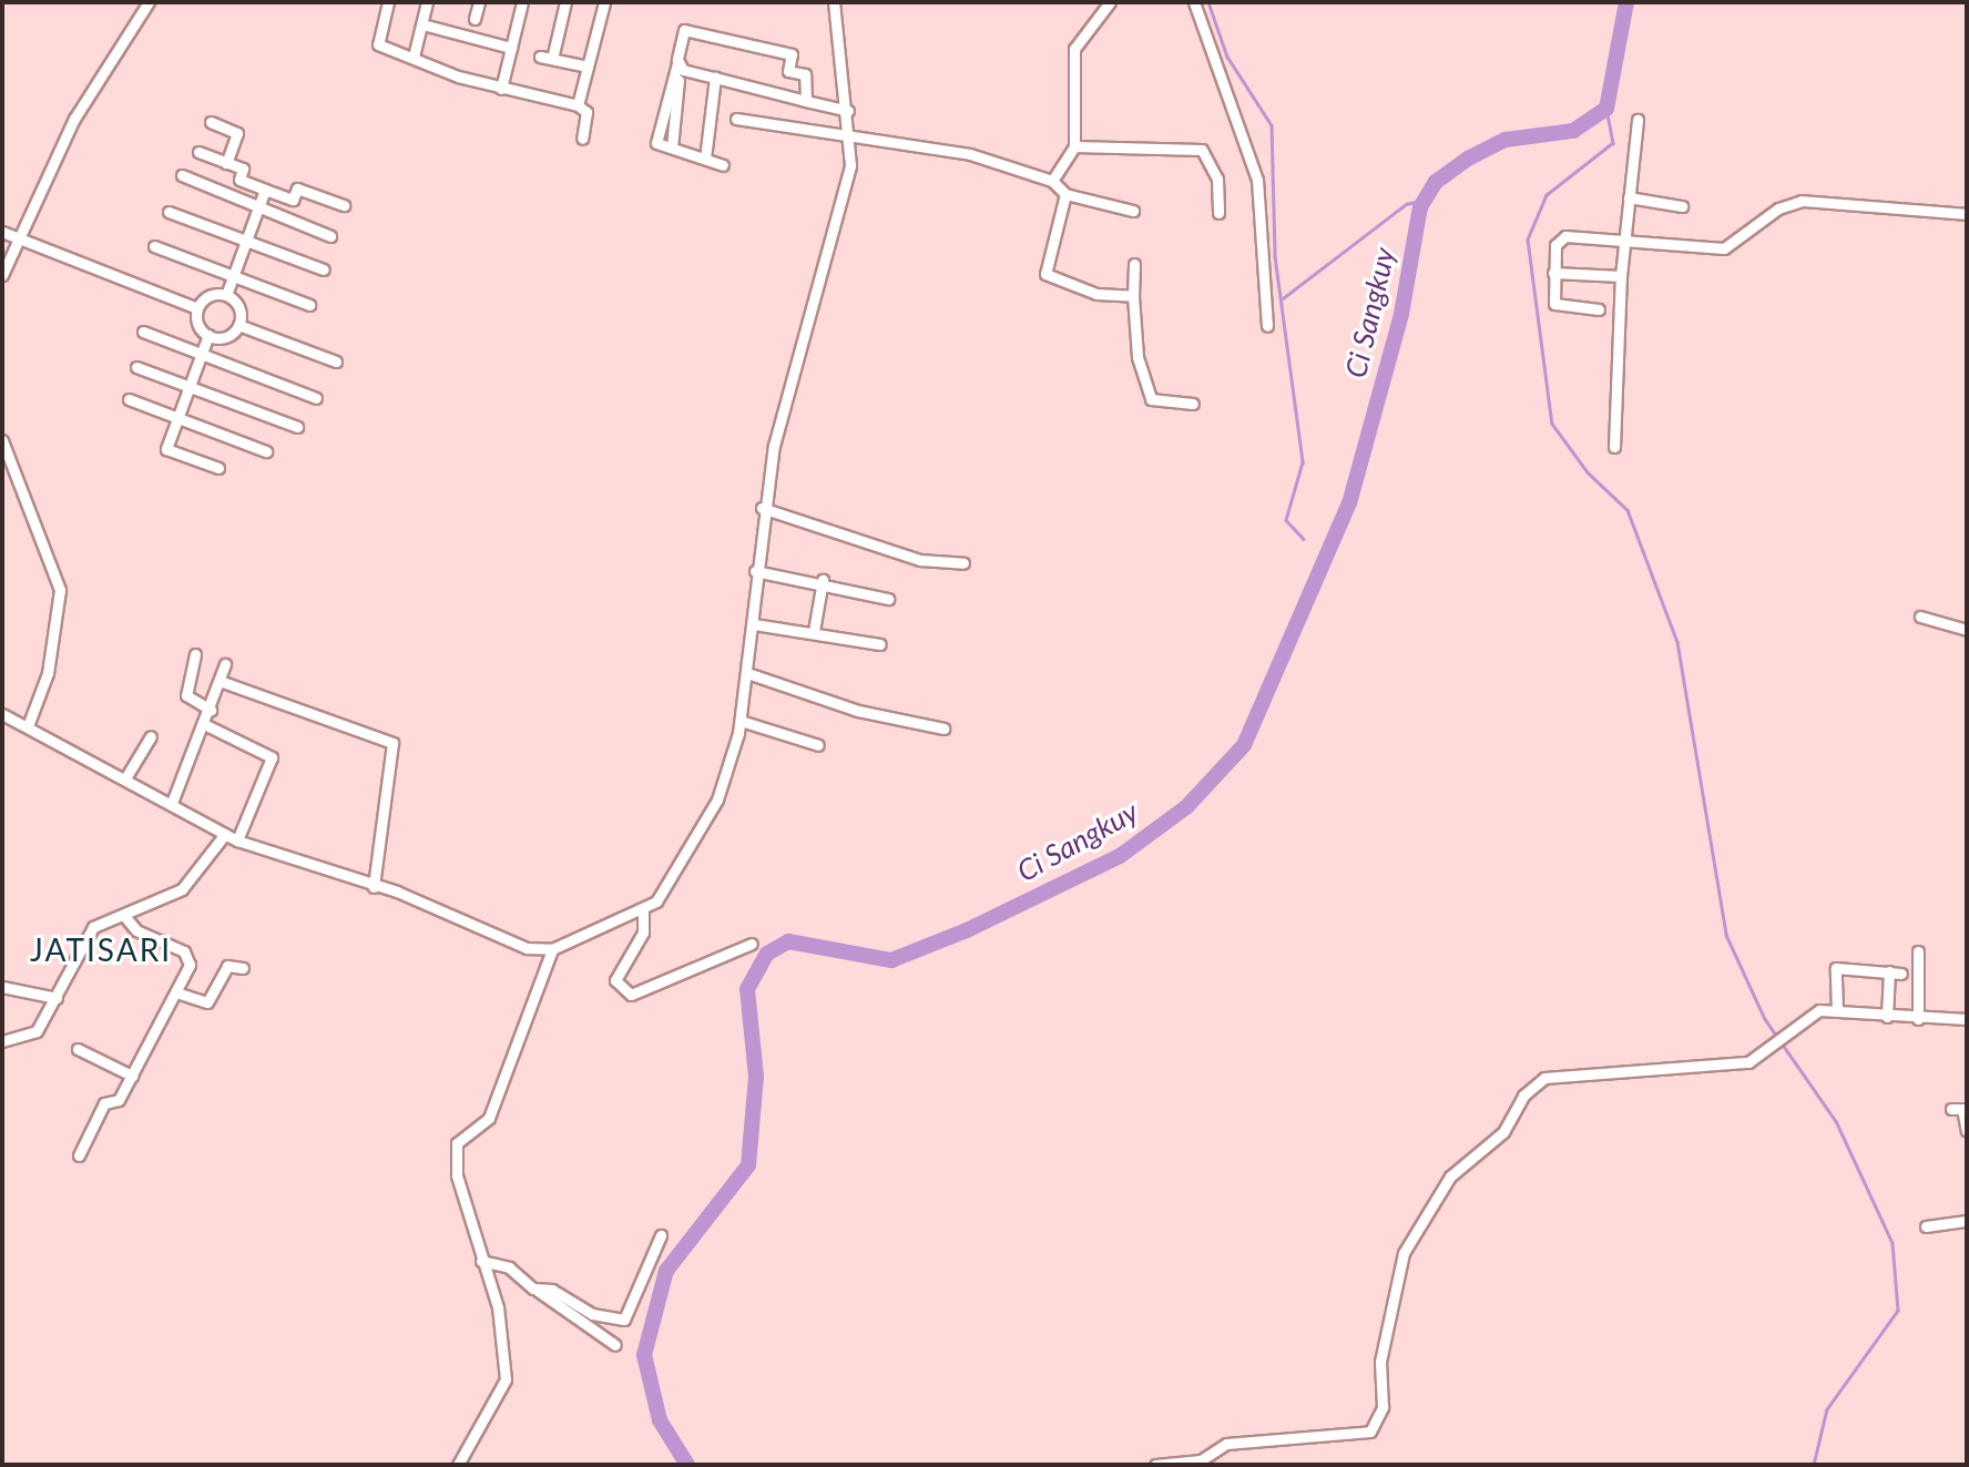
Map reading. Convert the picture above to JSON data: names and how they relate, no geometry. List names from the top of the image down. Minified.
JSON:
{"districts":["JATISARI"],"water":["Ci Sangkuy"]}
